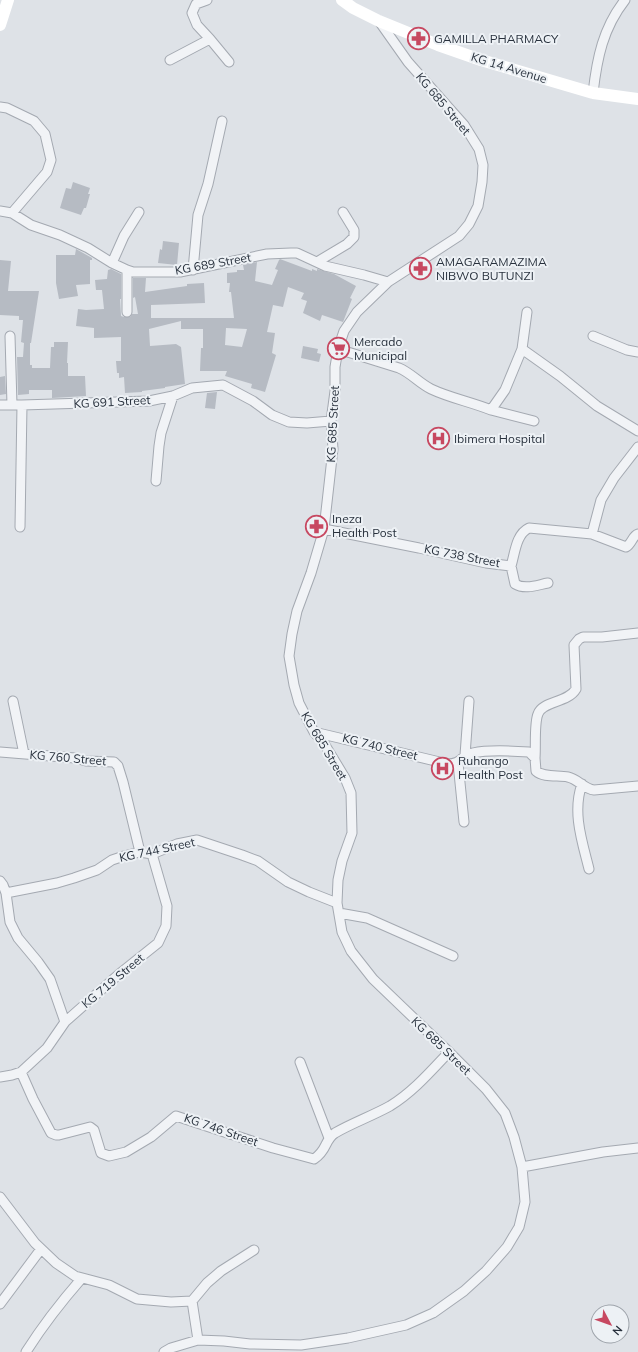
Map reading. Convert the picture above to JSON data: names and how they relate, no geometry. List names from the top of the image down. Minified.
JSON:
{"streets":{"main road":["KG 14 Avenue"],"street":["KG 685 Street","KG 689 Street","KG 691 Street","KG 738 Street","KG 740 Street","KG 760 Street","KG 744 Street","KG 719 Street","KG 746 Street"]},"crossings":[["KG 14 Avenue","KG 685 Street"],["KG 685 Street","KG 689 Street"],["KG 685 Street","KG 691 Street"],["KG 685 Street","KG 738 Street"],["KG 685 Street","KG 740 Street"],["KG 685 Street","KG 744 Street"],["KG 685 Street","KG 746 Street"],["KG 760 Street","KG 744 Street"],["KG 744 Street","KG 719 Street"],["KG 719 Street","KG 746 Street"]],"places":{"pharmacy":["GAMILLA PHARMACY","AMAGARAMAZIMA NIBWO BUTUNZI","Ineza Health Post"],"supermarket":["Mercado Municipal"],"hospital":["Ibimera Hospital","Ruhango Health Post"]},"north":"bottom right"}
